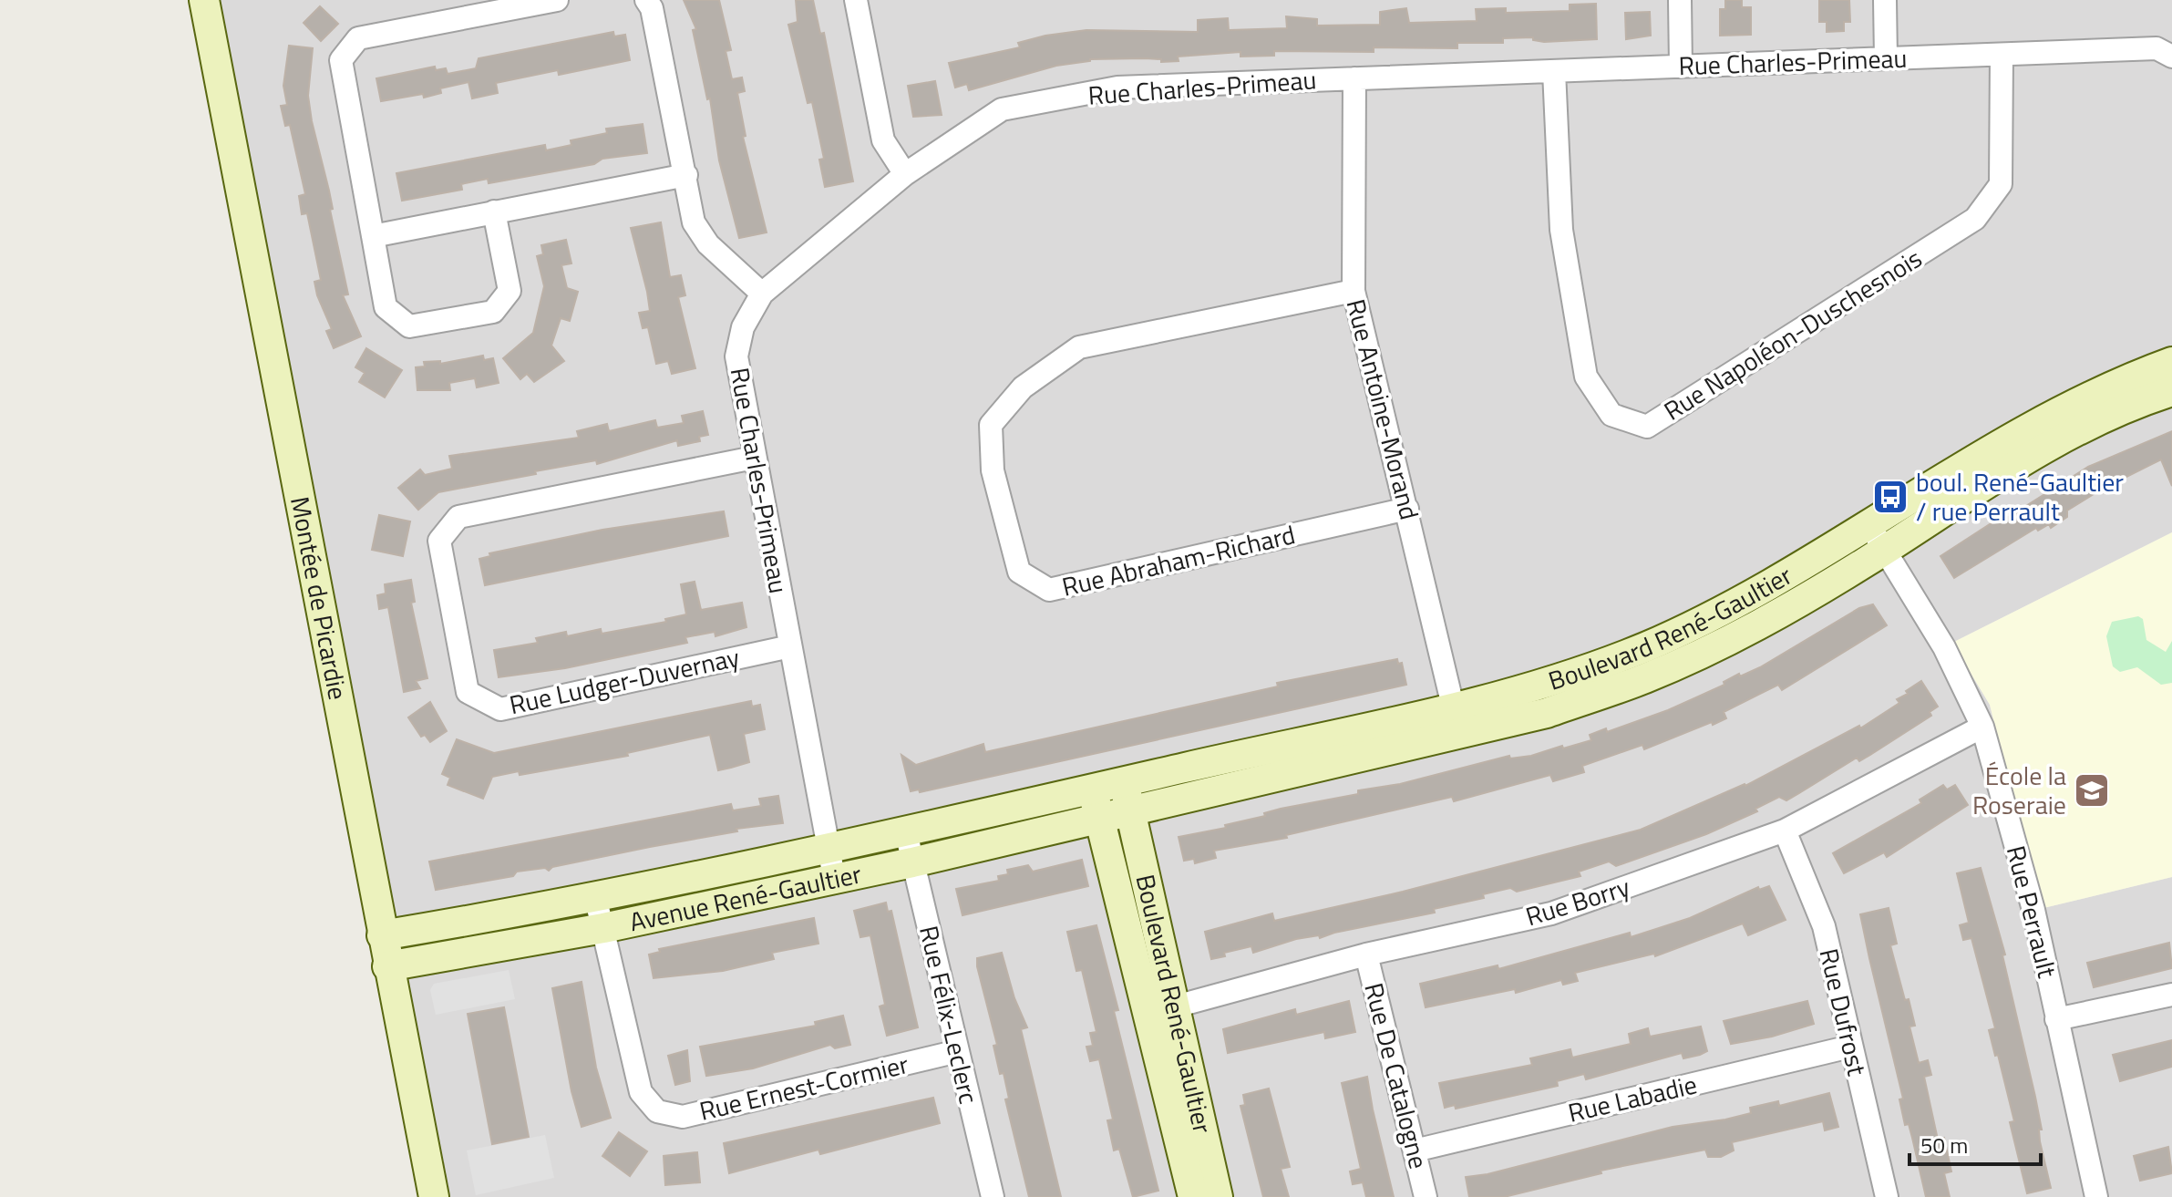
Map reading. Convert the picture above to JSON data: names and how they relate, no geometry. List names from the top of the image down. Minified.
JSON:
{"streets":{"street":["Rue Charles-Primeau","Rue Napoléon-Duschesnois","Rue Antoine-Morand","Rue Abraham-Richard","Montée de Picardie","Boulevard René-Gaultier","Rue Ludger-Duvernay","Avenue René-Gaultier","Rue Borry","Rue Perrault","Rue Dufrost","Rue Félix-Leclerc","Rue De Catalogne","Rue Ernest-Cormier","Rue Labadie"]},"crossings":[["Rue Charles-Primeau","Rue Napoléon-Duschesnois"],["Rue Charles-Primeau","Rue Antoine-Morand"],["Rue Charles-Primeau","Rue Ludger-Duvernay"],["Rue Charles-Primeau","Avenue René-Gaultier"],["Rue Antoine-Morand","Rue Abraham-Richard"],["Rue Antoine-Morand","Boulevard René-Gaultier"],["Montée de Picardie","Avenue René-Gaultier"],["Boulevard René-Gaultier","Avenue René-Gaultier"],["Boulevard René-Gaultier","Rue Borry"],["Boulevard René-Gaultier","Rue Perrault"],["Avenue René-Gaultier","Rue Félix-Leclerc"],["Avenue René-Gaultier","Rue Ernest-Cormier"],["Rue Borry","Rue Perrault"],["Rue Borry","Rue Dufrost"],["Rue Borry","Rue De Catalogne"],["Rue Dufrost","Rue Labadie"],["Rue Félix-Leclerc","Rue Ernest-Cormier"],["Rue De Catalogne","Rue Labadie"]],"places":{"bus stop":["boul. René-Gaultier / rue Perrault"],"school or university":["École la Roseraie"]},"scale_bar":"50 m"}
